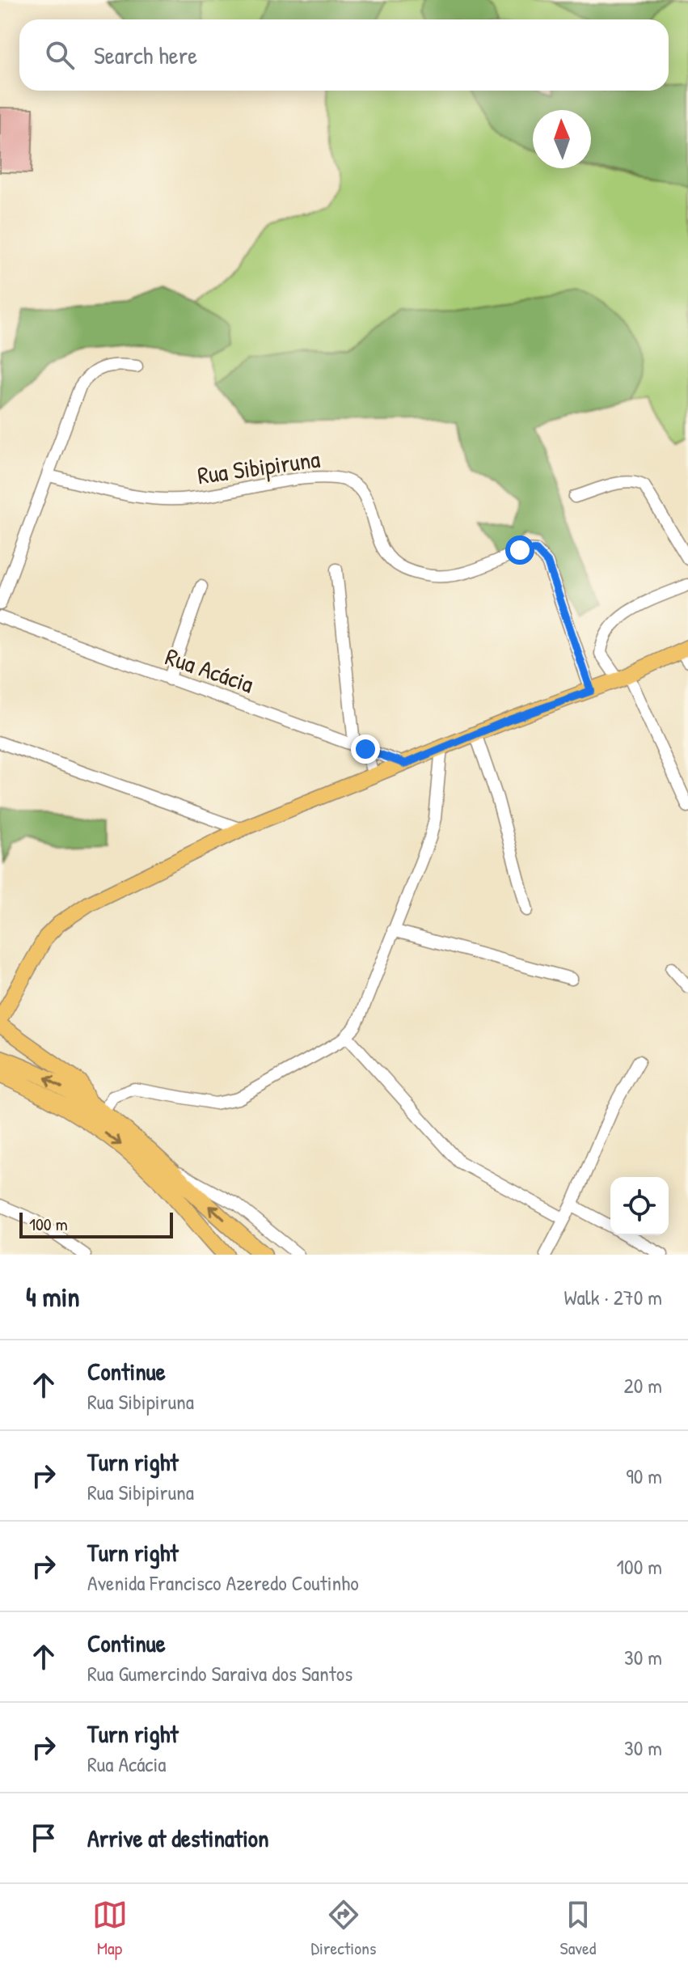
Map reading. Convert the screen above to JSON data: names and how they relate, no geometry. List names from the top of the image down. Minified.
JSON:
{"streets":{"street":["Rua Sibipiruna","Rua Acácia"]},"scale_bar":"100 m","north":"top","page":{"search":"Search here","scale":"100 m","heading":["4 min","Walk · 270 m"],"list":[["Continue","Rua Sibipiruna","20 m"],["Turn right","Rua Sibipiruna","90 m"],["Turn right","Avenida Francisco Azeredo Coutinho","100 m"],["Continue","Rua Gumercindo Saraiva dos Santos","30 m"],["Turn right","Rua Acácia","30 m"],"Arrive at destination"],"nav":["Map","Directions","Saved"]}}
